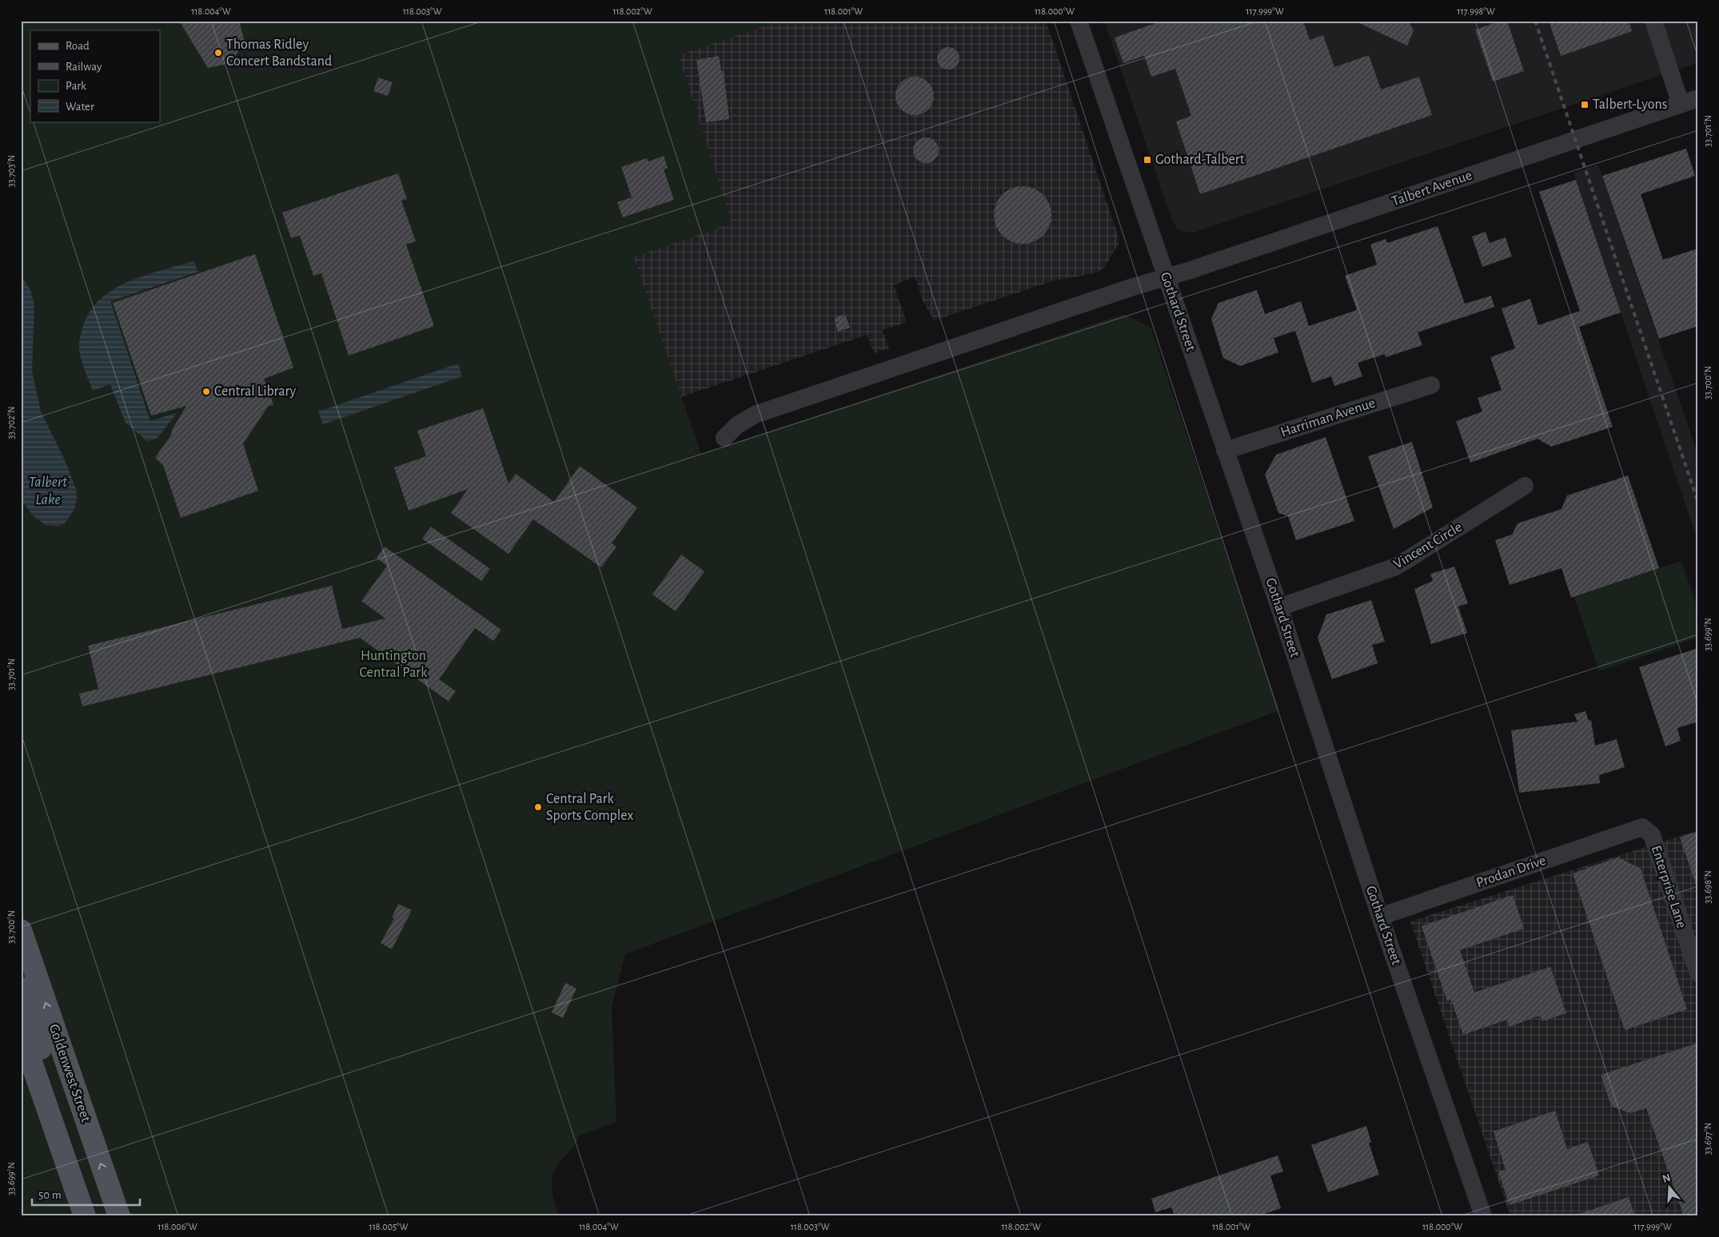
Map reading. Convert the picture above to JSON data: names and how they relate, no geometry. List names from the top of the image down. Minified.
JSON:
{"streets":{"main road":["Goldenwest Street"],"street":["Talbert Avenue","Gothard Street","Harriman Avenue","Vincent Circle","Prodan Drive","Enterprise Lane"]},"crossings":[["Talbert Avenue","Gothard Street"],["Gothard Street","Harriman Avenue"],["Gothard Street","Vincent Circle"],["Gothard Street","Prodan Drive"],["Prodan Drive","Enterprise Lane"]],"water":["Talbert Lake"],"parks":["Huntington Central Park"],"places":{"other":["Thomas Ridley Concert Bandstand","Central Library","Central Park Sports Complex"],"transit":["Talbert-Lyons","Gothard-Talbert"]},"legend":["Road","Railway","Park","Water"],"scale_bar":"50 m","north":"top","coordinates":["118.004°W","118.003°W","118.002°W","118.001°W","118.000°W","117.999°W","117.998°W","33.701°N","33.703°N","33.700°N","33.702°N","33.699°N","33.698°N","33.697°N","118.006°W","118.005°W"]}
